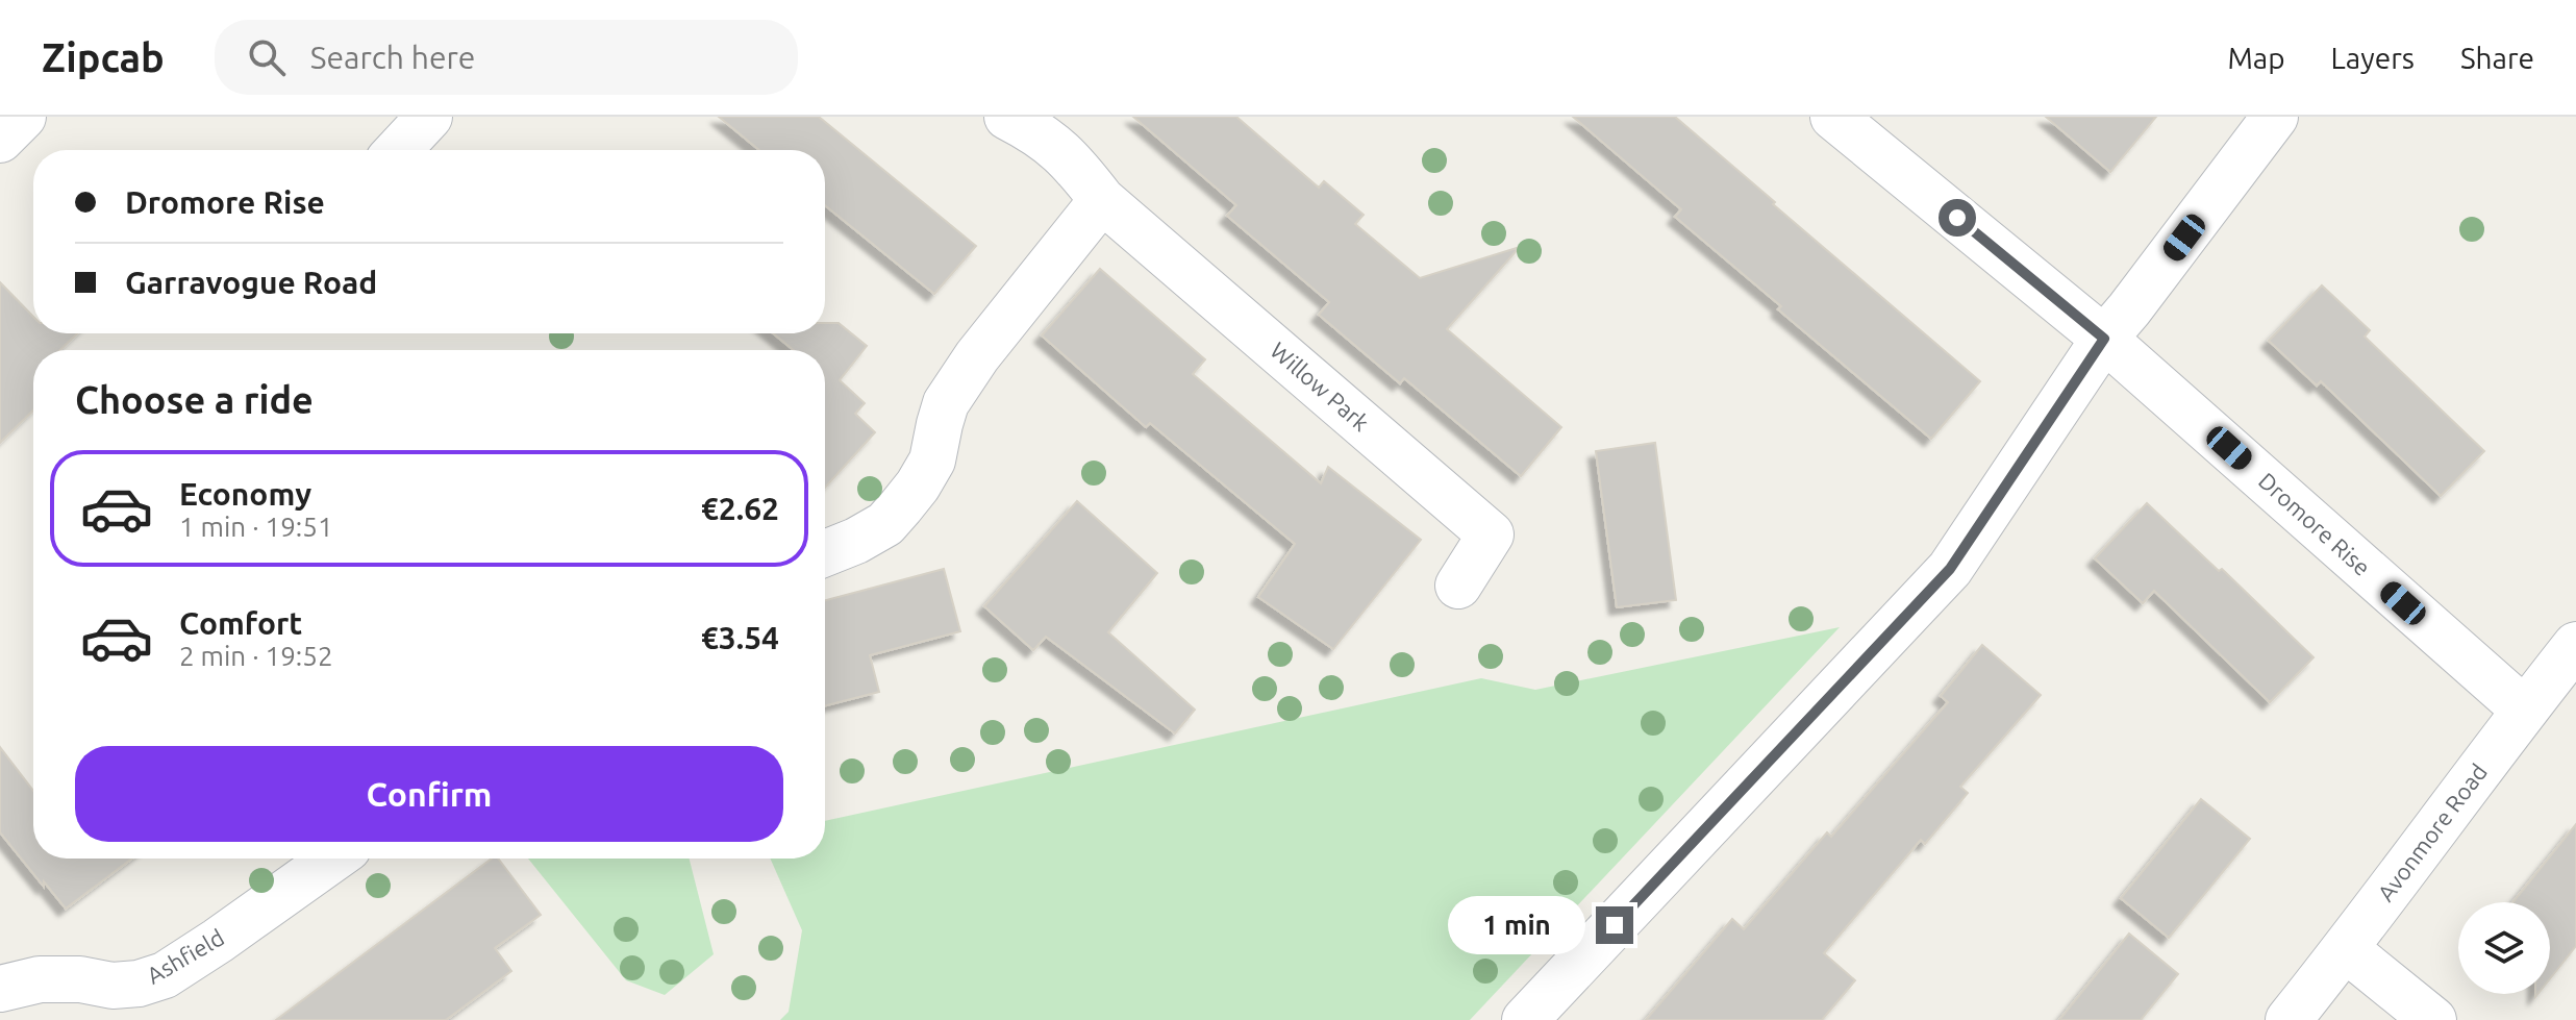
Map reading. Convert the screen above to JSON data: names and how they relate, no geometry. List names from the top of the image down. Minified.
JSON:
{"streets":{"street":["Willow Park","Dromore Rise","Avonmore Road","Ashfield"]},"crossings":[["Dromore Rise","Avonmore Road"]],"page":{"header":"Zipcab","search":"Search here","nav":["Map","Layers","Share"],"banner":["Dromore Rise","Garravogue Road"],"heading":"Choose a ride","list":[{"name":"Economy","note":"1 min · 19:51","value":"€2.62"},{"name":"Comfort","note":"2 min · 19:52","value":"€3.54"}],"buttons":"Confirm","bubble":"1 min"}}
